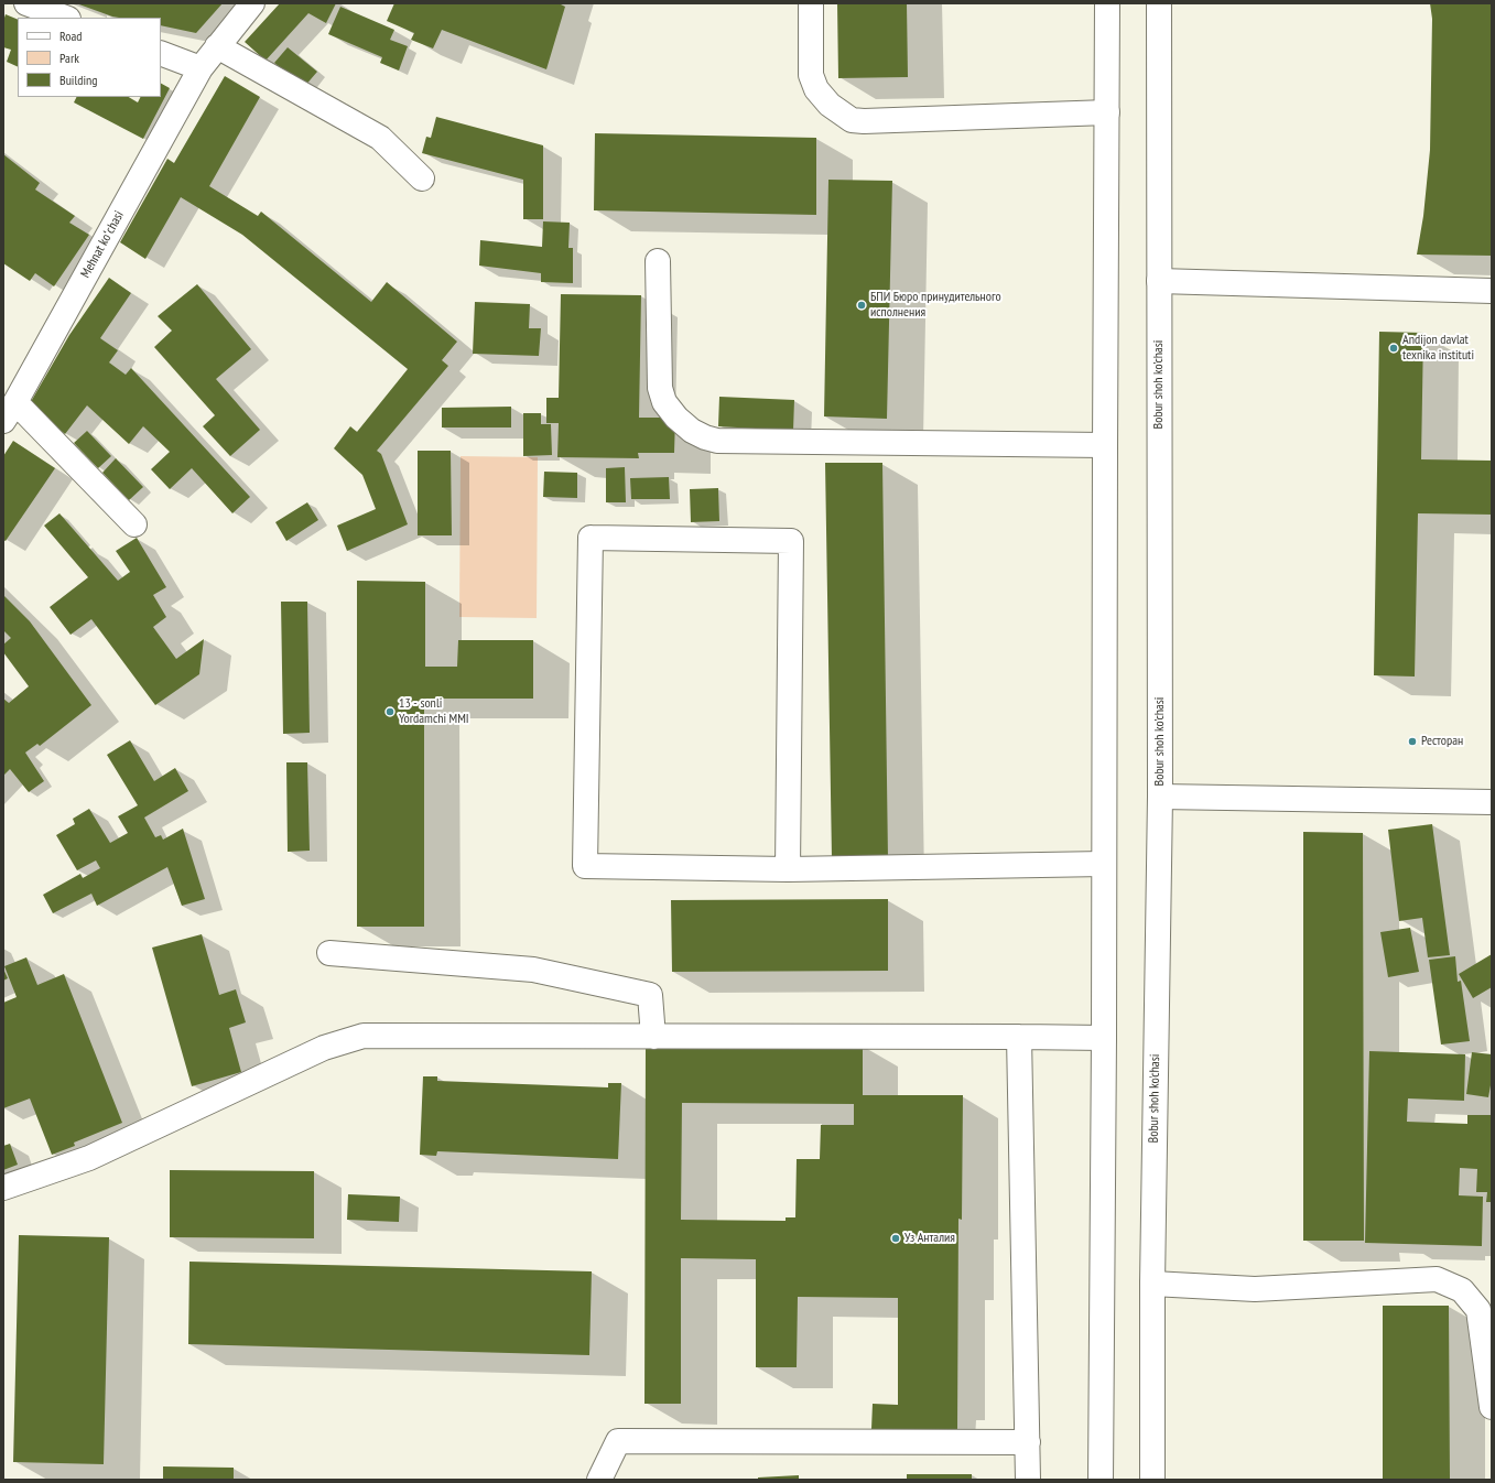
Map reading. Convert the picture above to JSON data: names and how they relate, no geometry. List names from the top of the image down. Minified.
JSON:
{"streets":{"main road":["Mehnat koʻchasi","Bobur shoh ko'chasi"]},"places":["БПИ Бюро принудительного исполнения","Andijon davlat texnika instituti","13 - sonli Yordamchi MMI","Ресторан","Уз Анталия"],"legend":["Road","Park","Building"]}
